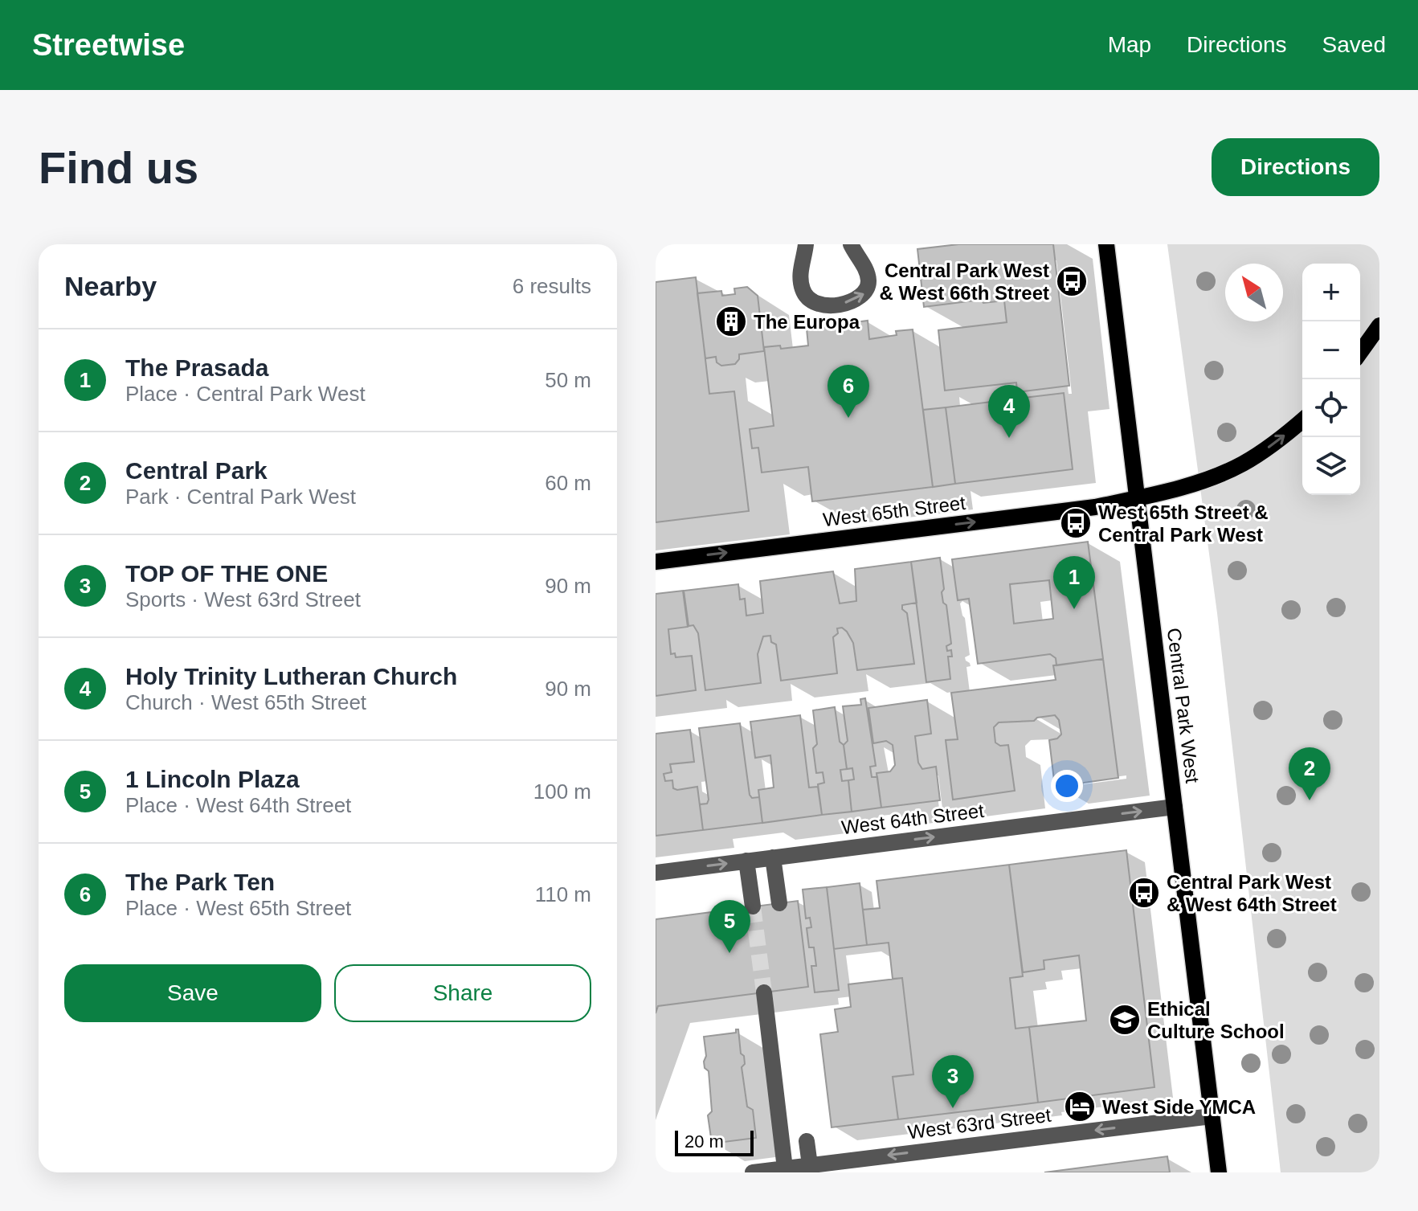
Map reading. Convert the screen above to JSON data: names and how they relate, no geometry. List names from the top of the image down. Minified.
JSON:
{"streets":{"main road":["West 65th Street","Central Park West"],"street":["West 64th Street","West 63rd Street"]},"crossings":[["West 65th Street","Central Park West"],["Central Park West","West 64th Street"],["Central Park West","West 63rd Street"]],"one_way":["West 65th Street","West 64th Street","West 63rd Street"],"places":{"bus stop":["Central Park West & West 66th Street","West 65th Street & Central Park West","Central Park West & West 64th Street"],"building":["The Europa"],"school or university":["Ethical Culture School"],"hotel":["West Side YMCA"]},"scale_bar":"20 m","north":"top left","page":{"header":"Streetwise","nav":["Map","Directions","Saved"],"buttons":["Directions",["Save","Share"]],"title":"Find us","heading":["Nearby","6 results"],"map_buttons":["+","−"],"list":[{"mark":"1","name":"The Prasada","note":"Place · Central Park West","value":"50 m"},{"mark":"2","name":"Central Park","note":"Park · Central Park West","value":"60 m"},{"mark":"3","name":"TOP OF THE ONE","note":"Sports · West 63rd Street","value":"90 m"},{"mark":"4","name":"Holy Trinity Lutheran Church","note":"Church · West 65th Street","value":"90 m"},{"mark":"5","name":"1 Lincoln Plaza","note":"Place · West 64th Street","value":"100 m"},{"mark":"6","name":"The Park Ten","note":"Place · West 65th Street","value":"110 m"}],"pins":["6","4","1","2","5","3"],"scale":"20 m"}}
